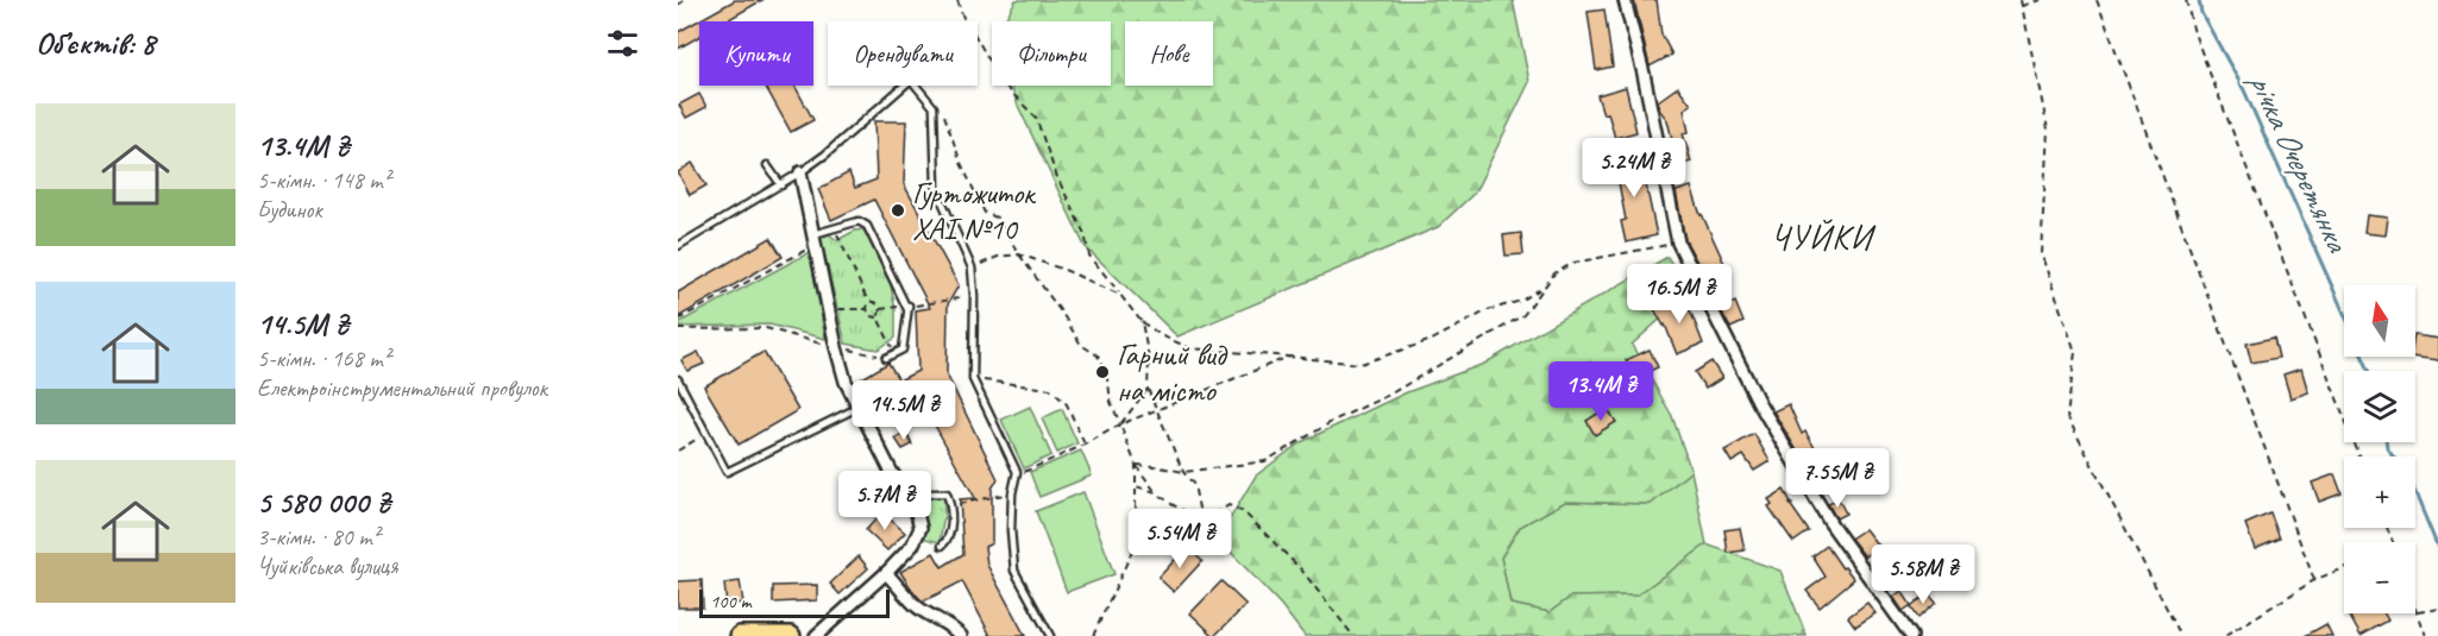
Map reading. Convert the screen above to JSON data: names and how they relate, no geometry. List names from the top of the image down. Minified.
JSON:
{"districts":["ЧУЙКИ"],"water":["річка Очеретянка"],"places":["Гуртожиток ХАІ №10","Гарний вид на місто"],"scale_bar":"100 m","north":"top","page":{"heading":"Об’єктів: 8","chip":["Купити","Орендувати","Фільтри","Нове"],"list":[{"name":"13.4M ₴","note":"5-кімн. · 148 m² · Будинок"},{"name":"14.5M ₴","note":"5-кімн. · 168 m² · Електроінструментальний провулок"},{"name":"5 580 000 ₴","note":"3-кімн. · 80 m² · Чуйківська вулиця"}],"price":["5.24M ₴","16.5M ₴","13.4M ₴","14.5M ₴","7.55M ₴","5.7M ₴","5.54M ₴","5.58M ₴"],"map_buttons":["+","−"],"scale":"100 m"}}
